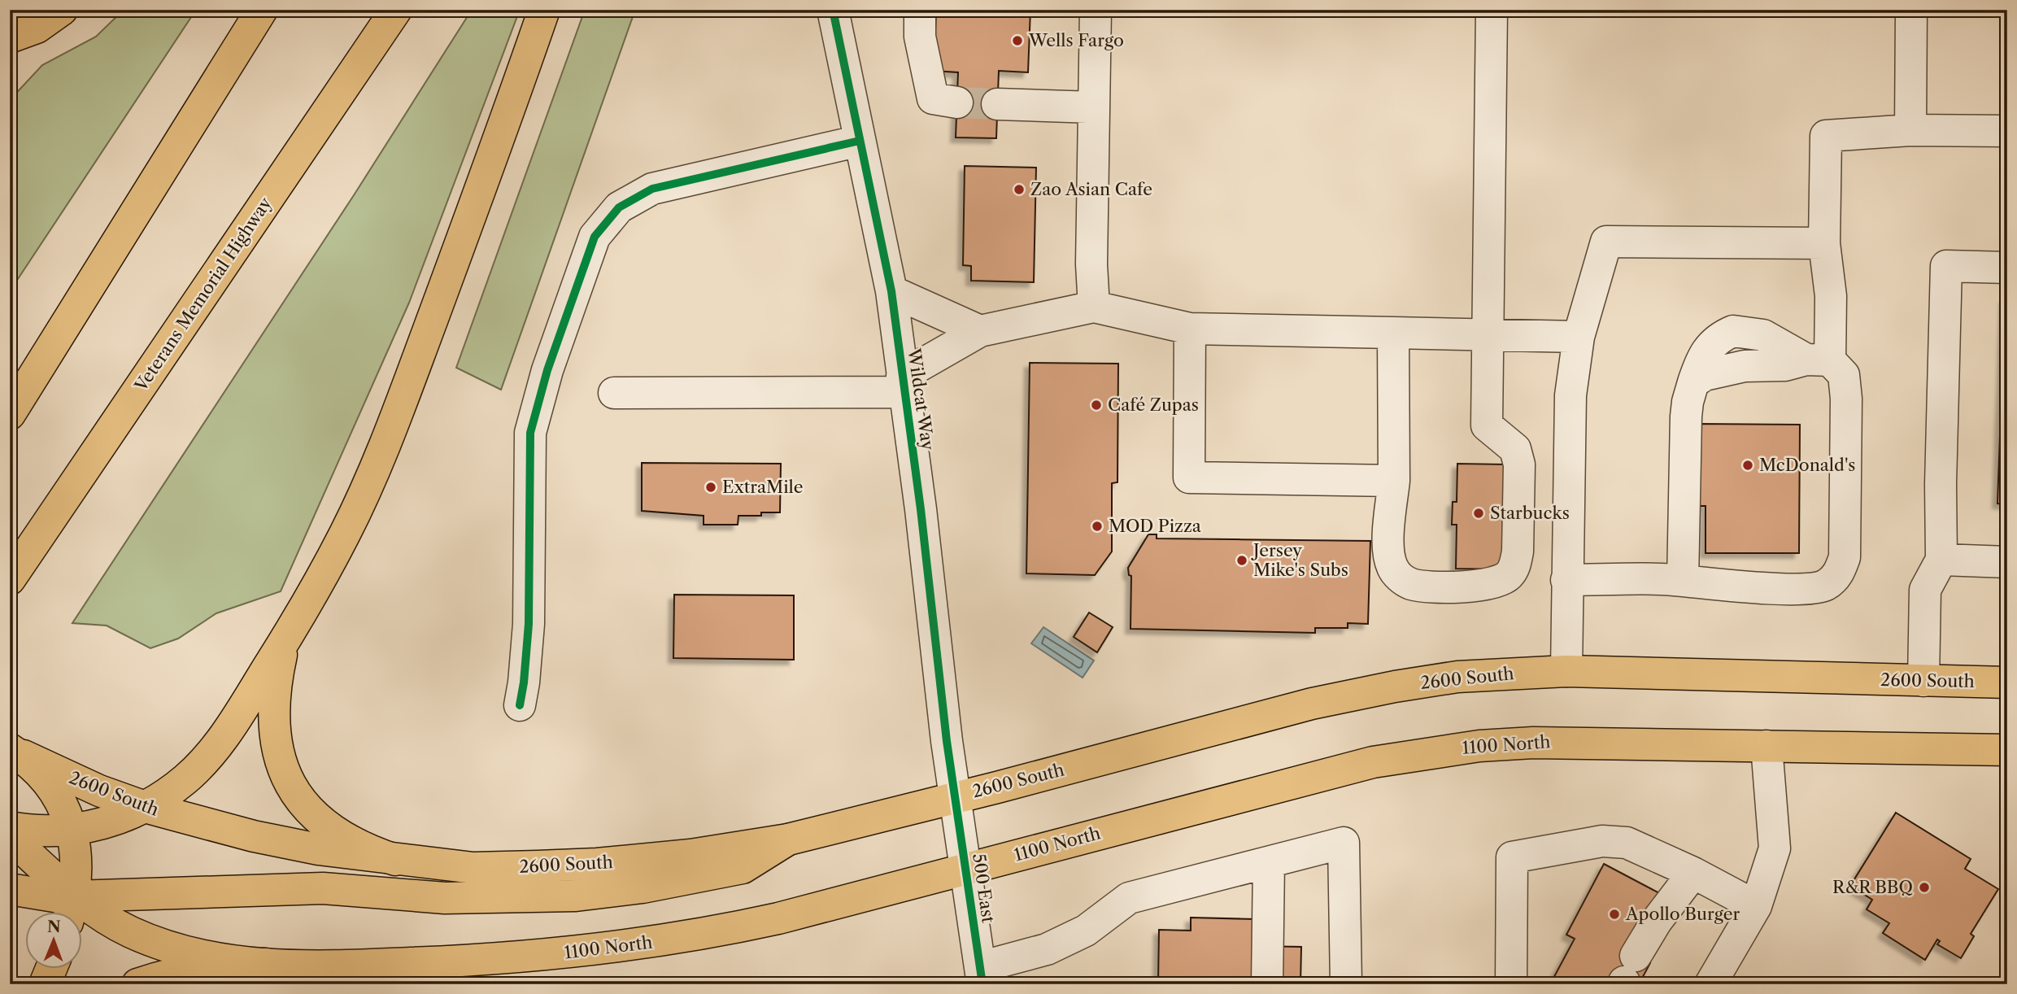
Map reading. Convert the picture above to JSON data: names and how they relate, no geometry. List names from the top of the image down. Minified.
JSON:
{"streets":{"main road":["Veterans Memorial Highway","2600 South","1100 North"],"street":["Wildcat Way","500 East"]},"crossings":[["Wildcat Way","2600 South"],["Wildcat Way","500 East"],["2600 South","500 East"],["1100 North","500 East"]],"places":["Wells Fargo","Zao Asian Cafe","Café Zupas","McDonald's","ExtraMile","Starbucks","MOD Pizza","Jersey Mike's Subs","R&R BBQ","Apollo Burger"],"north":"top"}
